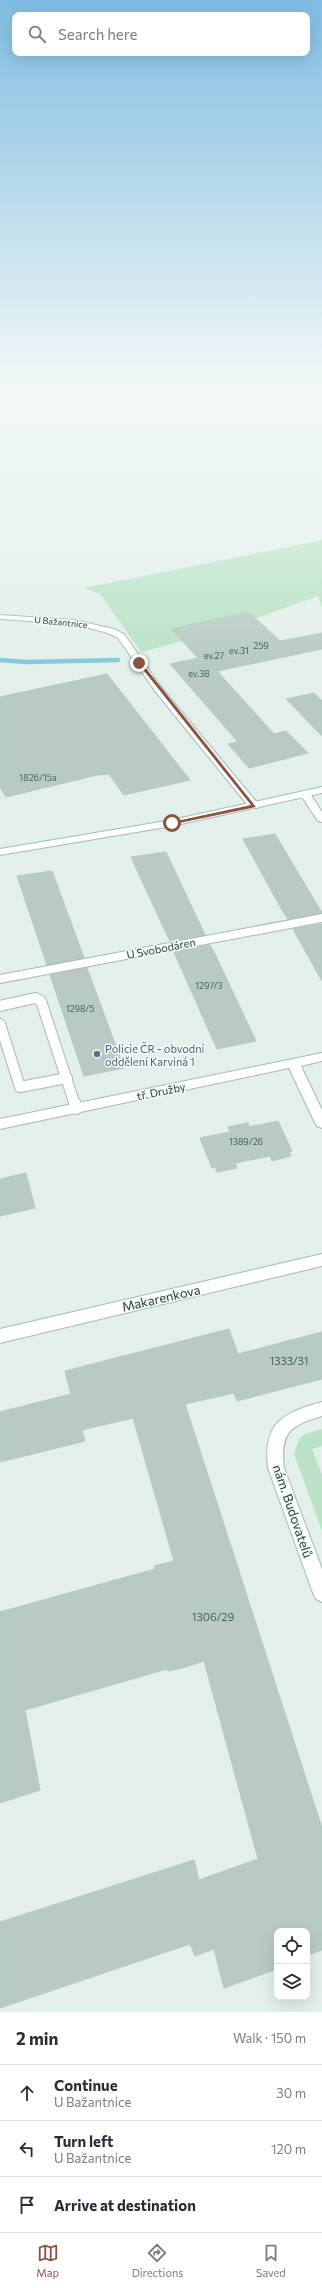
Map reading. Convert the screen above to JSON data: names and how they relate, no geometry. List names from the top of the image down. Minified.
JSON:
{"streets":{"street":["U Bažantnice","U Svobodáren","tř. Družby","Makarenkova","nám. Budovatelů"]},"places":["Policie ČR - obvodní oddělení Karviná 1"],"house_numbers":["259","ev.31","ev.27","ev.38","1826/15a","1297/3","1298/5","1389/26","1333/31","1306/29"],"page":{"search":"Search here","heading":["2 min","Walk · 150 m"],"list":[["Continue","U Bažantnice","30 m"],["Turn left","U Bažantnice","120 m"],"Arrive at destination"],"nav":["Map","Directions","Saved"]}}
